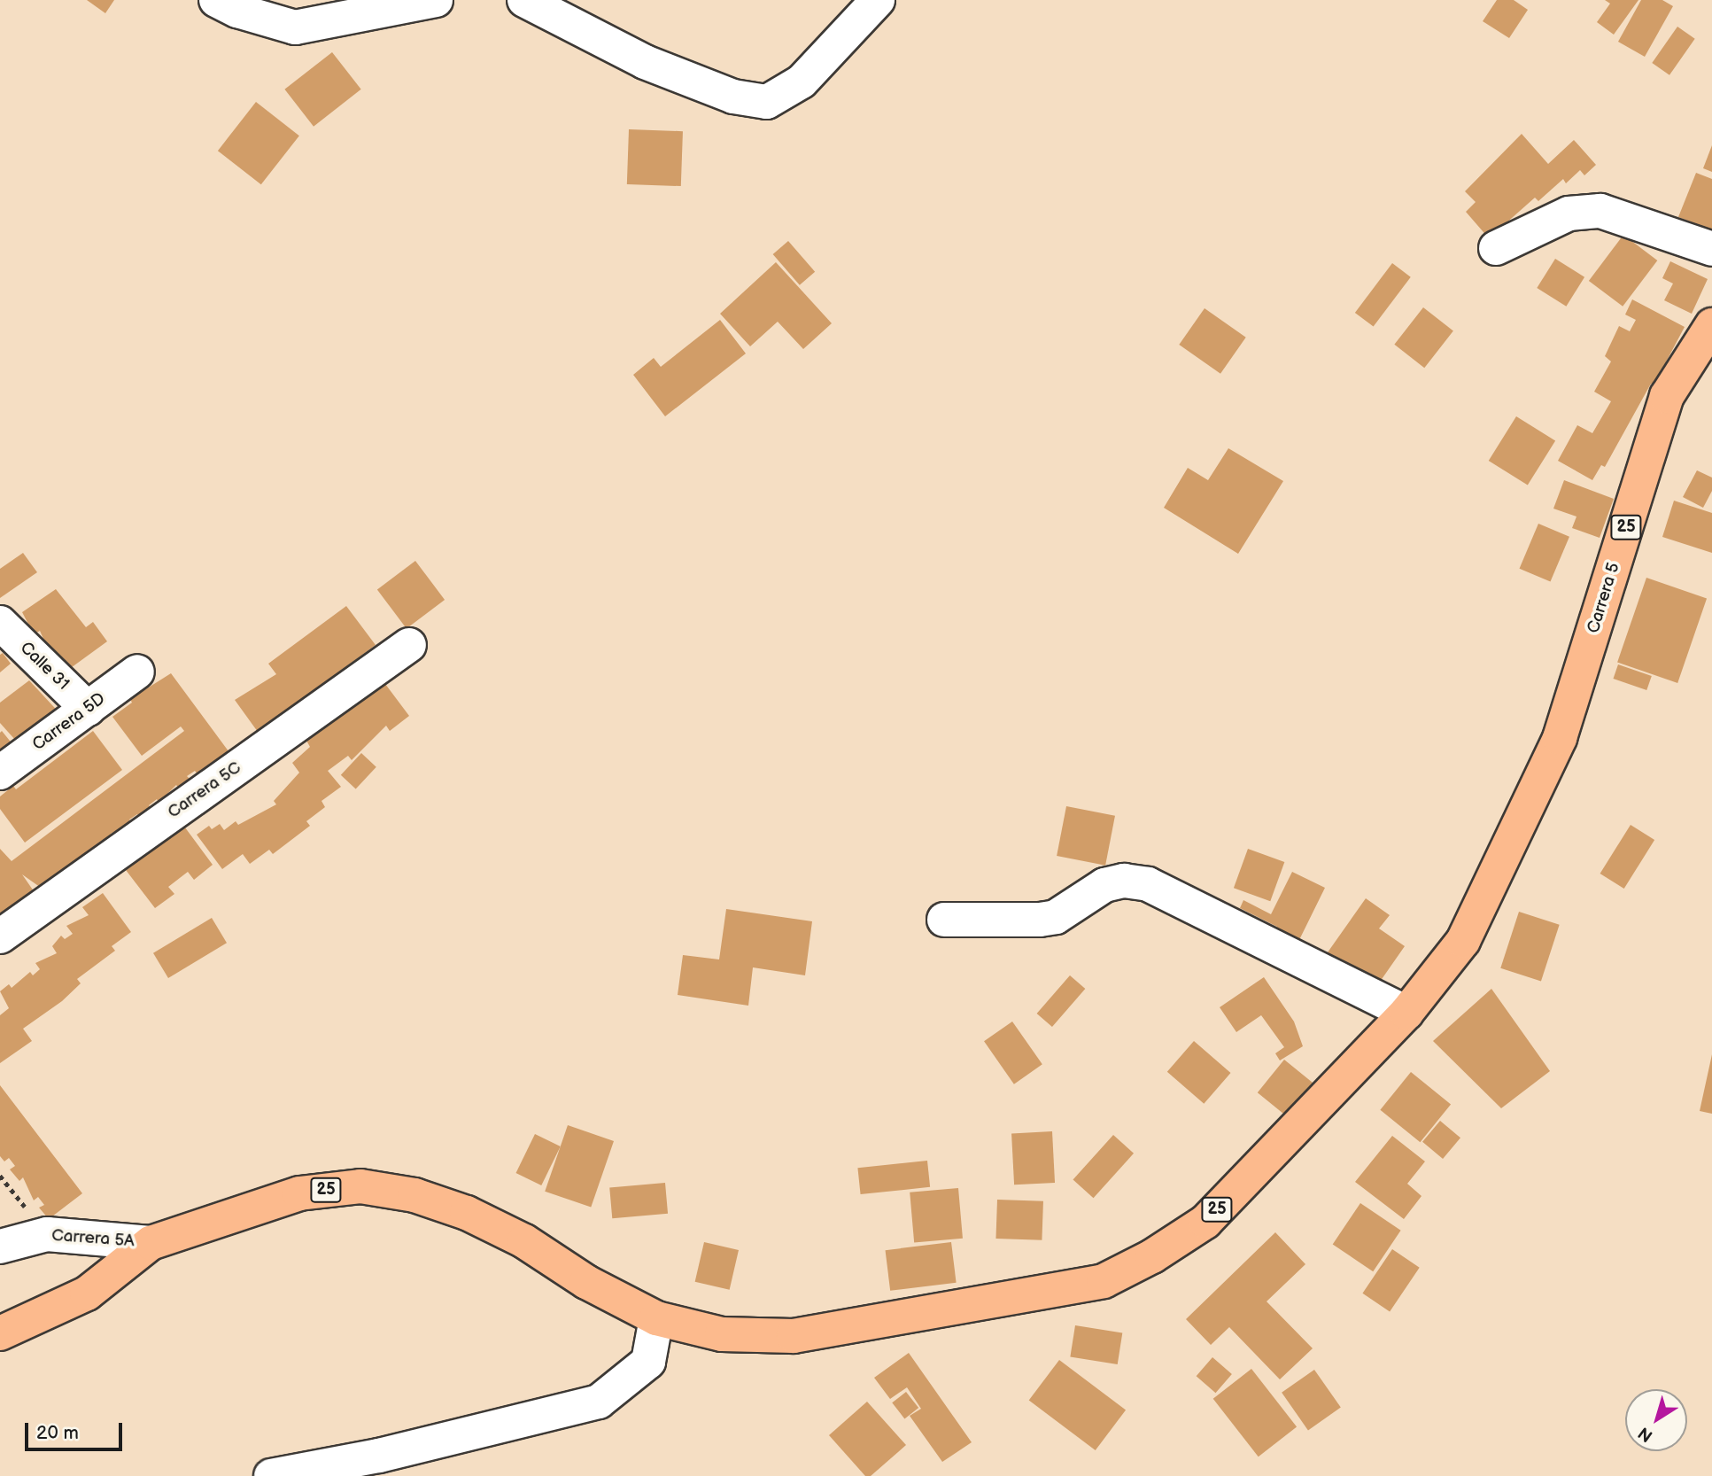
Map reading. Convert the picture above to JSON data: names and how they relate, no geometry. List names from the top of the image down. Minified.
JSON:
{"streets":{"main road":["25","Carrera 5"],"street":["Calle 31","Carrera 5D","Carrera 5C","Carrera 5A"]},"crossings":[["25","Carrera 5"],["25","Carrera 5A"],["Calle 31","Carrera 5D"]],"scale_bar":"20 m","north":"bottom left"}
